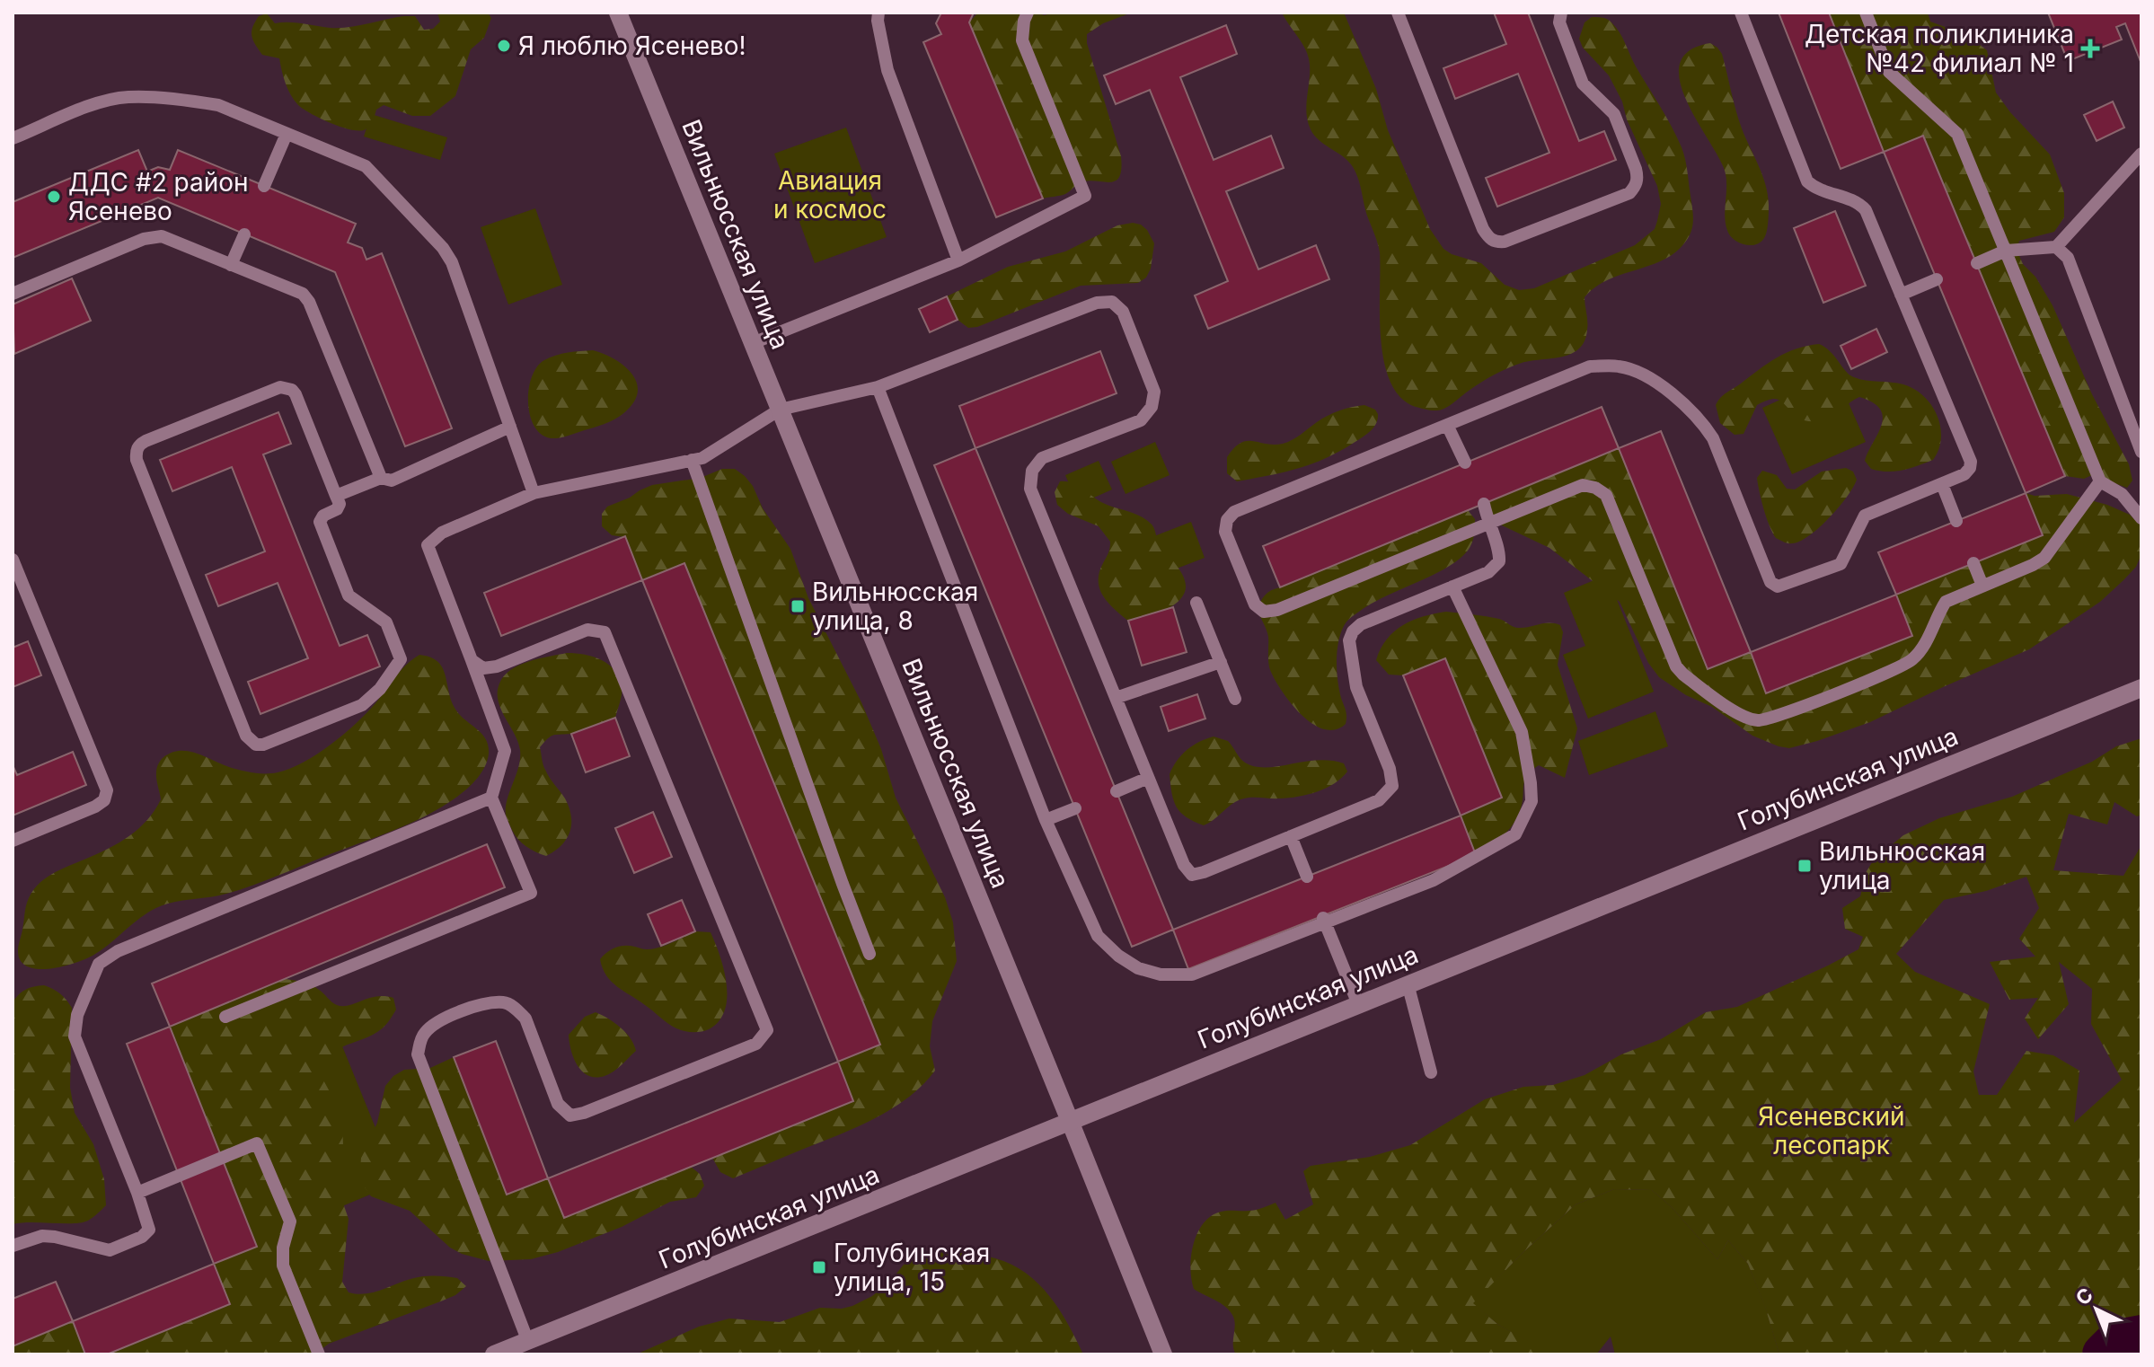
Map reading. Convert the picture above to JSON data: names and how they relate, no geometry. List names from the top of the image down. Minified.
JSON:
{"streets":{"street":["Вильнюсская улица","Голубинская улица"]},"crossings":[["Вильнюсская улица","Голубинская улица"]],"parks":["Авиация и космос","Ясеневский лесопарк"],"places":{"other":["Я люблю Ясенево!","ДДС #2 район Ясенево"],"health":["Детская поликлиника №42 филиал № 1"],"transit":["Вильнюсская улица, 8","Вильнюсская улица","Голубинская улица, 15"]},"north":"top left"}
